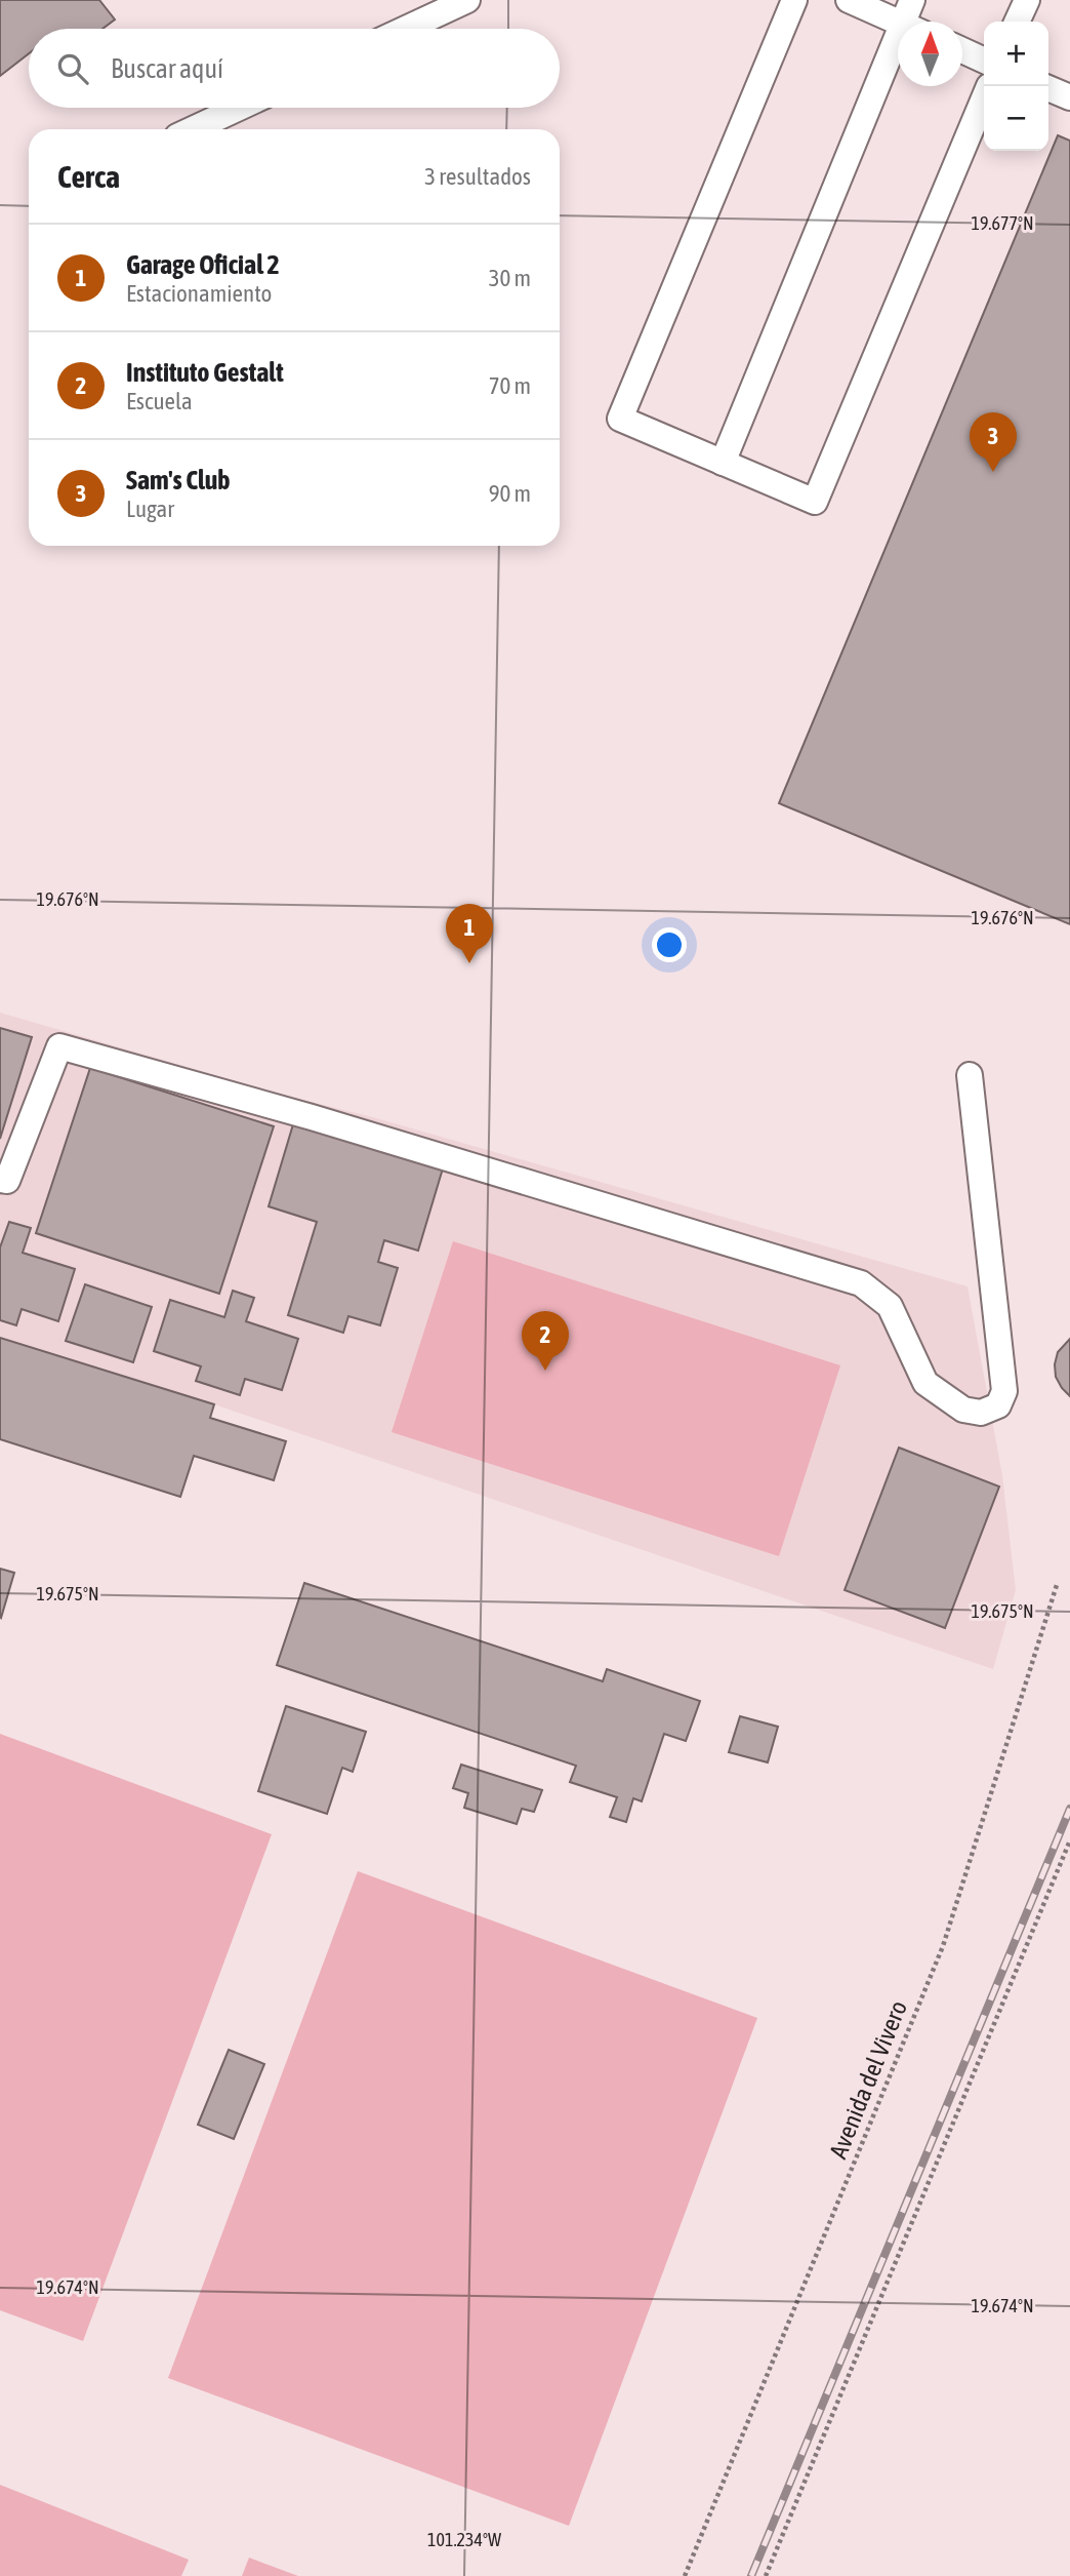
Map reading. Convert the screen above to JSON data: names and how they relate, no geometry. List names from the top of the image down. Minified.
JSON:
{"streets":{"path":["Avenida del Vivero"]},"north":"top","page":{"map_buttons":["+","−"],"search":"Buscar aquí","heading":["Cerca","3 resultados"],"list":[{"mark":"1","name":"Garage Oficial 2","note":"Estacionamiento","value":"30 m"},{"mark":"2","name":"Instituto Gestalt","note":"Escuela","value":"70 m"},{"mark":"3","name":"Sam's Club","note":"Lugar","value":"90 m"}],"pins":["3","1","2"]},"coordinates":["19.677°N","19.676°N","19.675°N","19.674°N","101.234°W"]}
